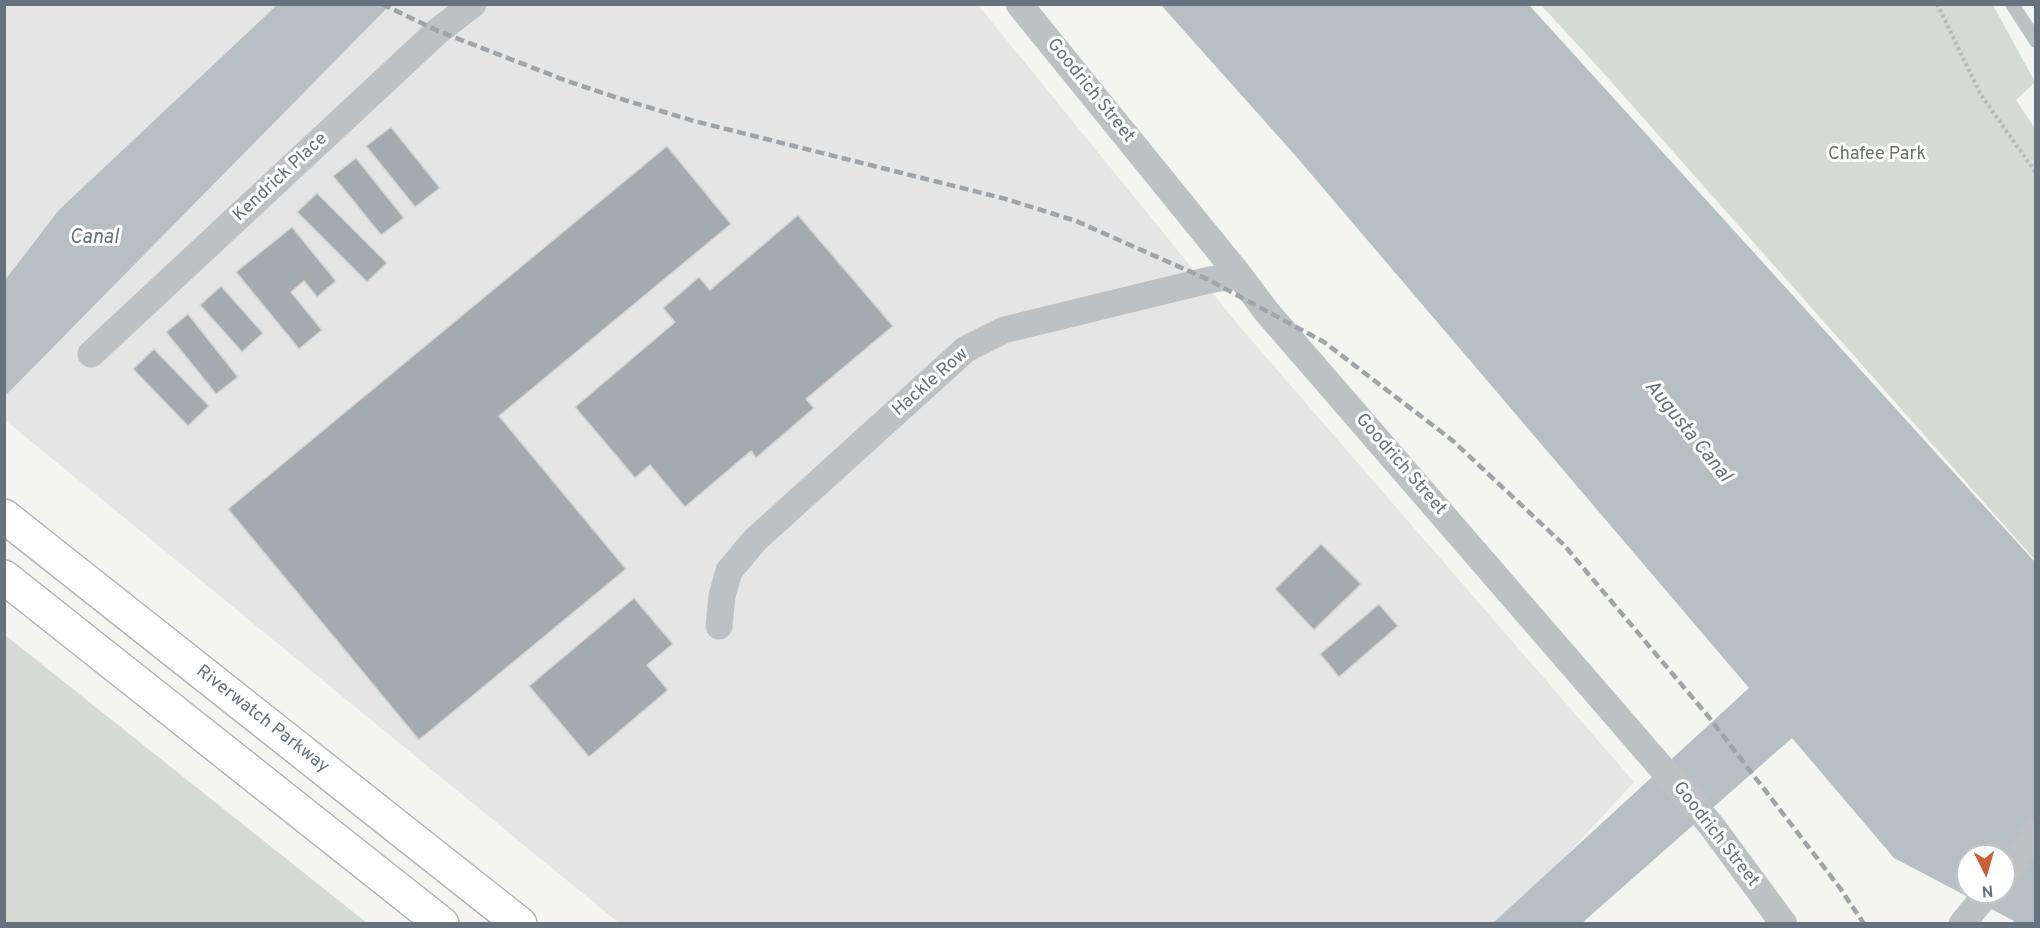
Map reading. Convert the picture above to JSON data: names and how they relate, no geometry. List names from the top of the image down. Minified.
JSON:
{"streets":{"main road":["Riverwatch Parkway"],"street":["Goodrich Street","Kendrick Place","Hackle Row"]},"crossings":[["Goodrich Street","Hackle Row"]],"water":["Canal","Augusta Canal"],"parks":["Chafee Park"],"north":"bottom"}
